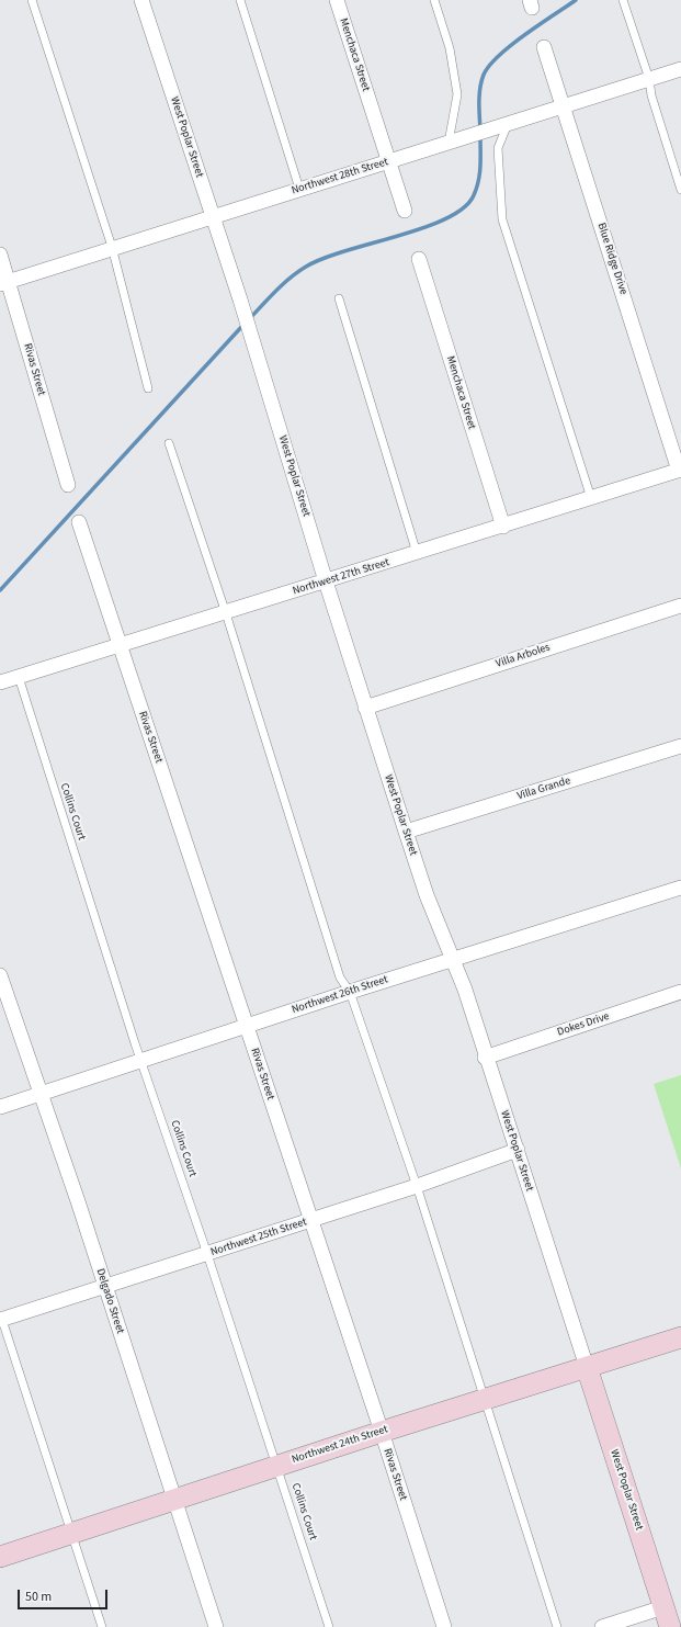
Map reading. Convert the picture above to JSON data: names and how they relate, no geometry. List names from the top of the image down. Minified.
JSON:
{"streets":{"main road":["West Poplar Street","Northwest 24th Street"],"street":["Menchaca Street","Northwest 28th Street","Blue Ridge Drive","Rivas Street","Northwest 27th Street","Villa Arboles","Villa Grande","Northwest 26th Street","Dokes Drive","Northwest 25th Street","Delgado Street"],"lane":["Collins Court"]},"crossings":[["Menchaca Street","Northwest 28th Street"],["Menchaca Street","Northwest 27th Street"],["West Poplar Street","Northwest 28th Street"],["West Poplar Street","Northwest 27th Street"],["West Poplar Street","Villa Arboles"],["West Poplar Street","Villa Grande"],["West Poplar Street","Northwest 26th Street"],["West Poplar Street","Dokes Drive"],["West Poplar Street","Northwest 25th Street"],["West Poplar Street","Northwest 24th Street"],["Northwest 28th Street","Blue Ridge Drive"],["Northwest 28th Street","Rivas Street"],["Blue Ridge Drive","Northwest 27th Street"],["Rivas Street","Northwest 27th Street"],["Rivas Street","Northwest 26th Street"],["Rivas Street","Northwest 25th Street"],["Rivas Street","Northwest 24th Street"],["Northwest 27th Street","Collins Court"],["Collins Court","Northwest 26th Street"],["Collins Court","Northwest 25th Street"],["Collins Court","Northwest 24th Street"],["Northwest 26th Street","Delgado Street"],["Northwest 25th Street","Delgado Street"],["Delgado Street","Northwest 24th Street"]],"scale_bar":"50 m"}
